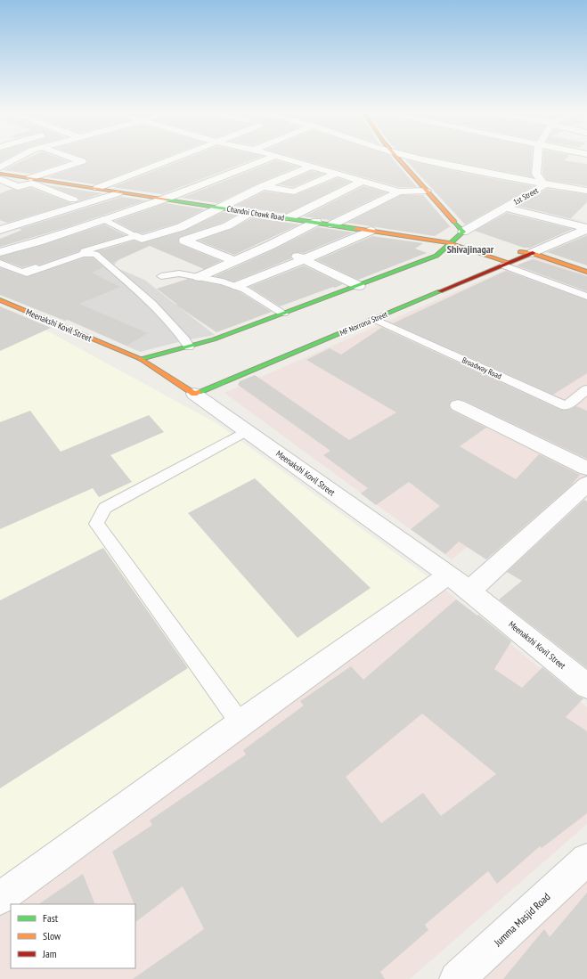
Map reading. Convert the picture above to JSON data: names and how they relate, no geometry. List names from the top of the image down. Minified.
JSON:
{"streets":{"street":["1st Street","Chandni Chowk Road","MF Norrona Street","Meenakshi Kovil Street","Jumma Masjid Road"],"lane":["Broadway Road"]},"crossings":[["Chandni Chowk Road","MF Norrona Street"],["MF Norrona Street","Meenakshi Kovil Street"],["MF Norrona Street","Broadway Road"]],"districts":["Shivajinagar"],"legend":["Fast","Slow","Jam"]}
